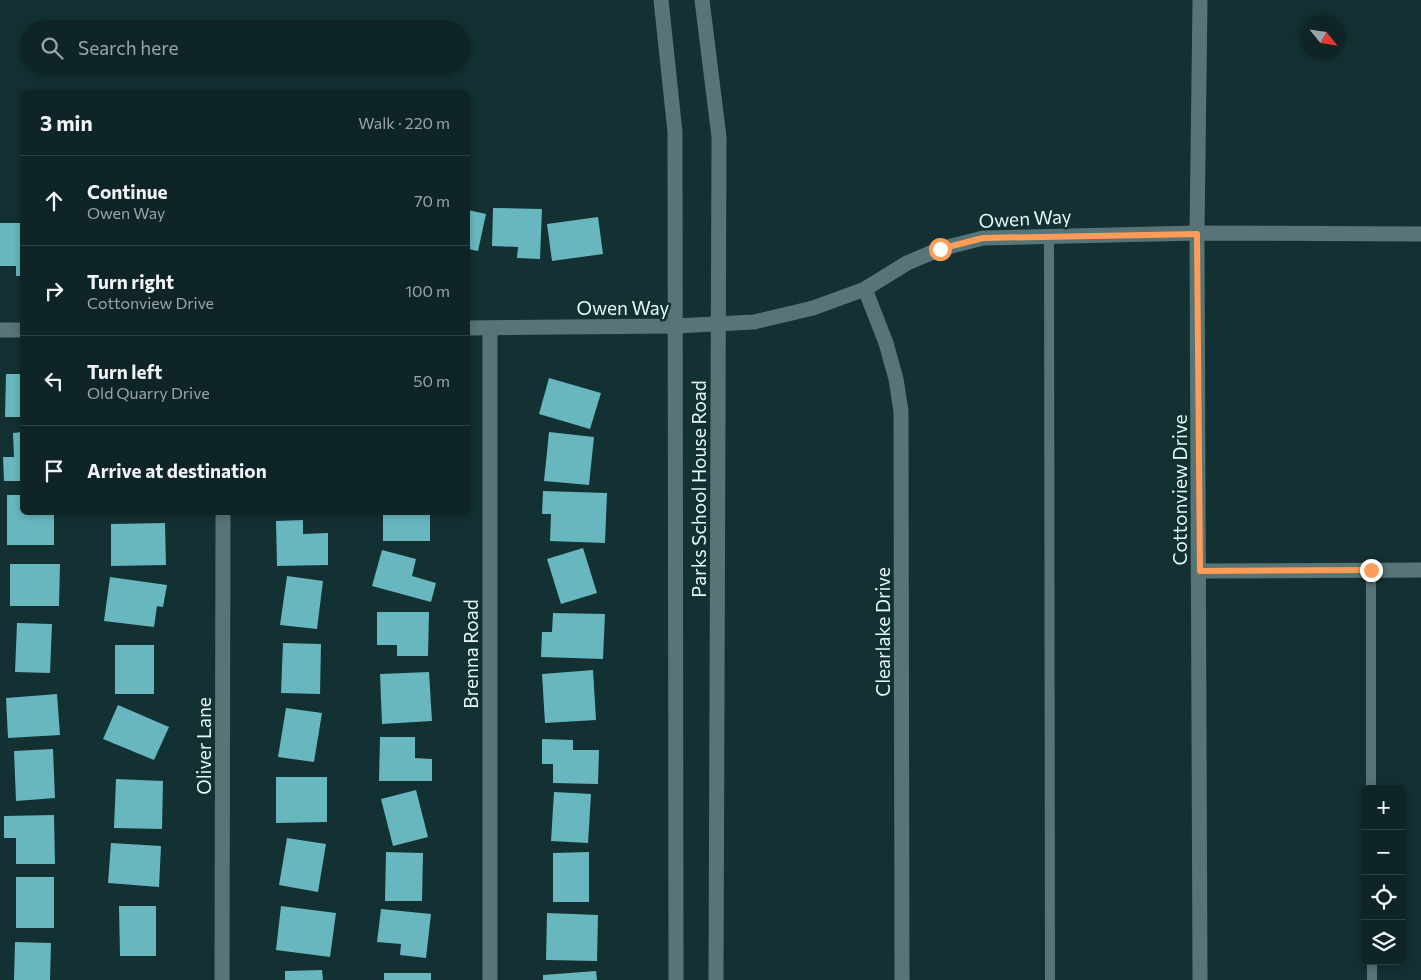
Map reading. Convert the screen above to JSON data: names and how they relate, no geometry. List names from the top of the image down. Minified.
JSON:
{"streets":{"street":["Owen Way","Parks School House Road","Cottonview Drive","Clearlake Drive","Brenna Road","Oliver Lane"]},"crossings":[["Owen Way","Parks School House Road"],["Owen Way","Cottonview Drive"],["Owen Way","Clearlake Drive"],["Owen Way","Brenna Road"]],"north":"bottom right","page":{"search":"Search here","heading":["3 min","Walk · 220 m"],"list":[["Continue","Owen Way","70 m"],["Turn right","Cottonview Drive","100 m"],["Turn left","Old Quarry Drive","50 m"],"Arrive at destination"],"map_buttons":["+","−"]}}
